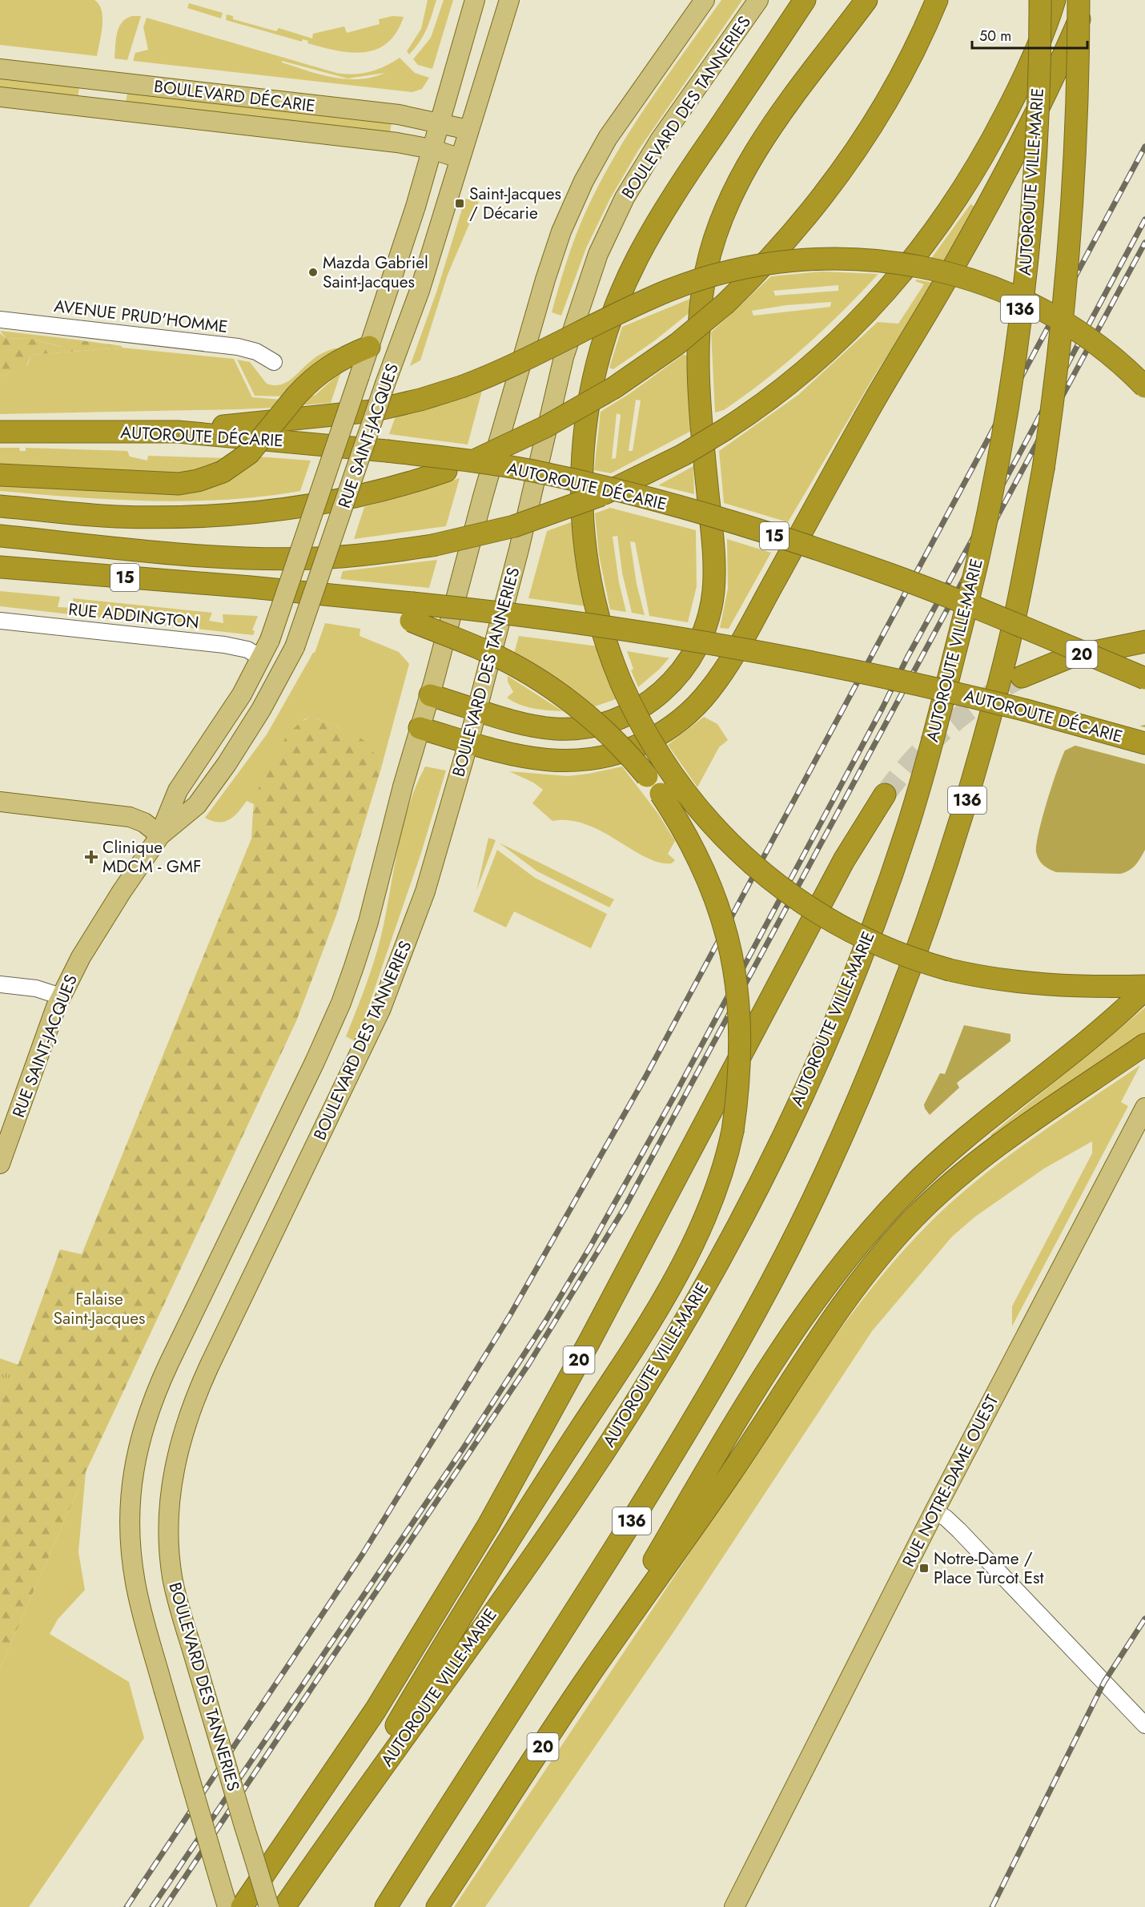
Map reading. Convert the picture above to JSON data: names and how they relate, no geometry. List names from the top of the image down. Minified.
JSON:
{"streets":{"highway":["AUTOROUTE VILLE-MARIE","136","AUTOROUTE DÉCARIE","15","20"],"main road":["BOULEVARD DÉCARIE","BOULEVARD DES TANNERIES","RUE SAINT-JACQUES","RUE NOTRE-DAME OUEST"],"street":["AVENUE PRUD'HOMME","RUE ADDINGTON"]},"crossings":[["BOULEVARD DÉCARIE","RUE SAINT-JACQUES"],["BOULEVARD DES TANNERIES","20"],["RUE SAINT-JACQUES","RUE ADDINGTON"]],"parks":["Falaise Saint-Jacques"],"places":{"transit":["Saint-Jacques / Décarie","Notre-Dame / Place Turcot Est"],"other":["Mazda Gabriel Saint-Jacques"],"health":["Clinique MDCM - GMF"]},"scale_bar":"50 m"}
